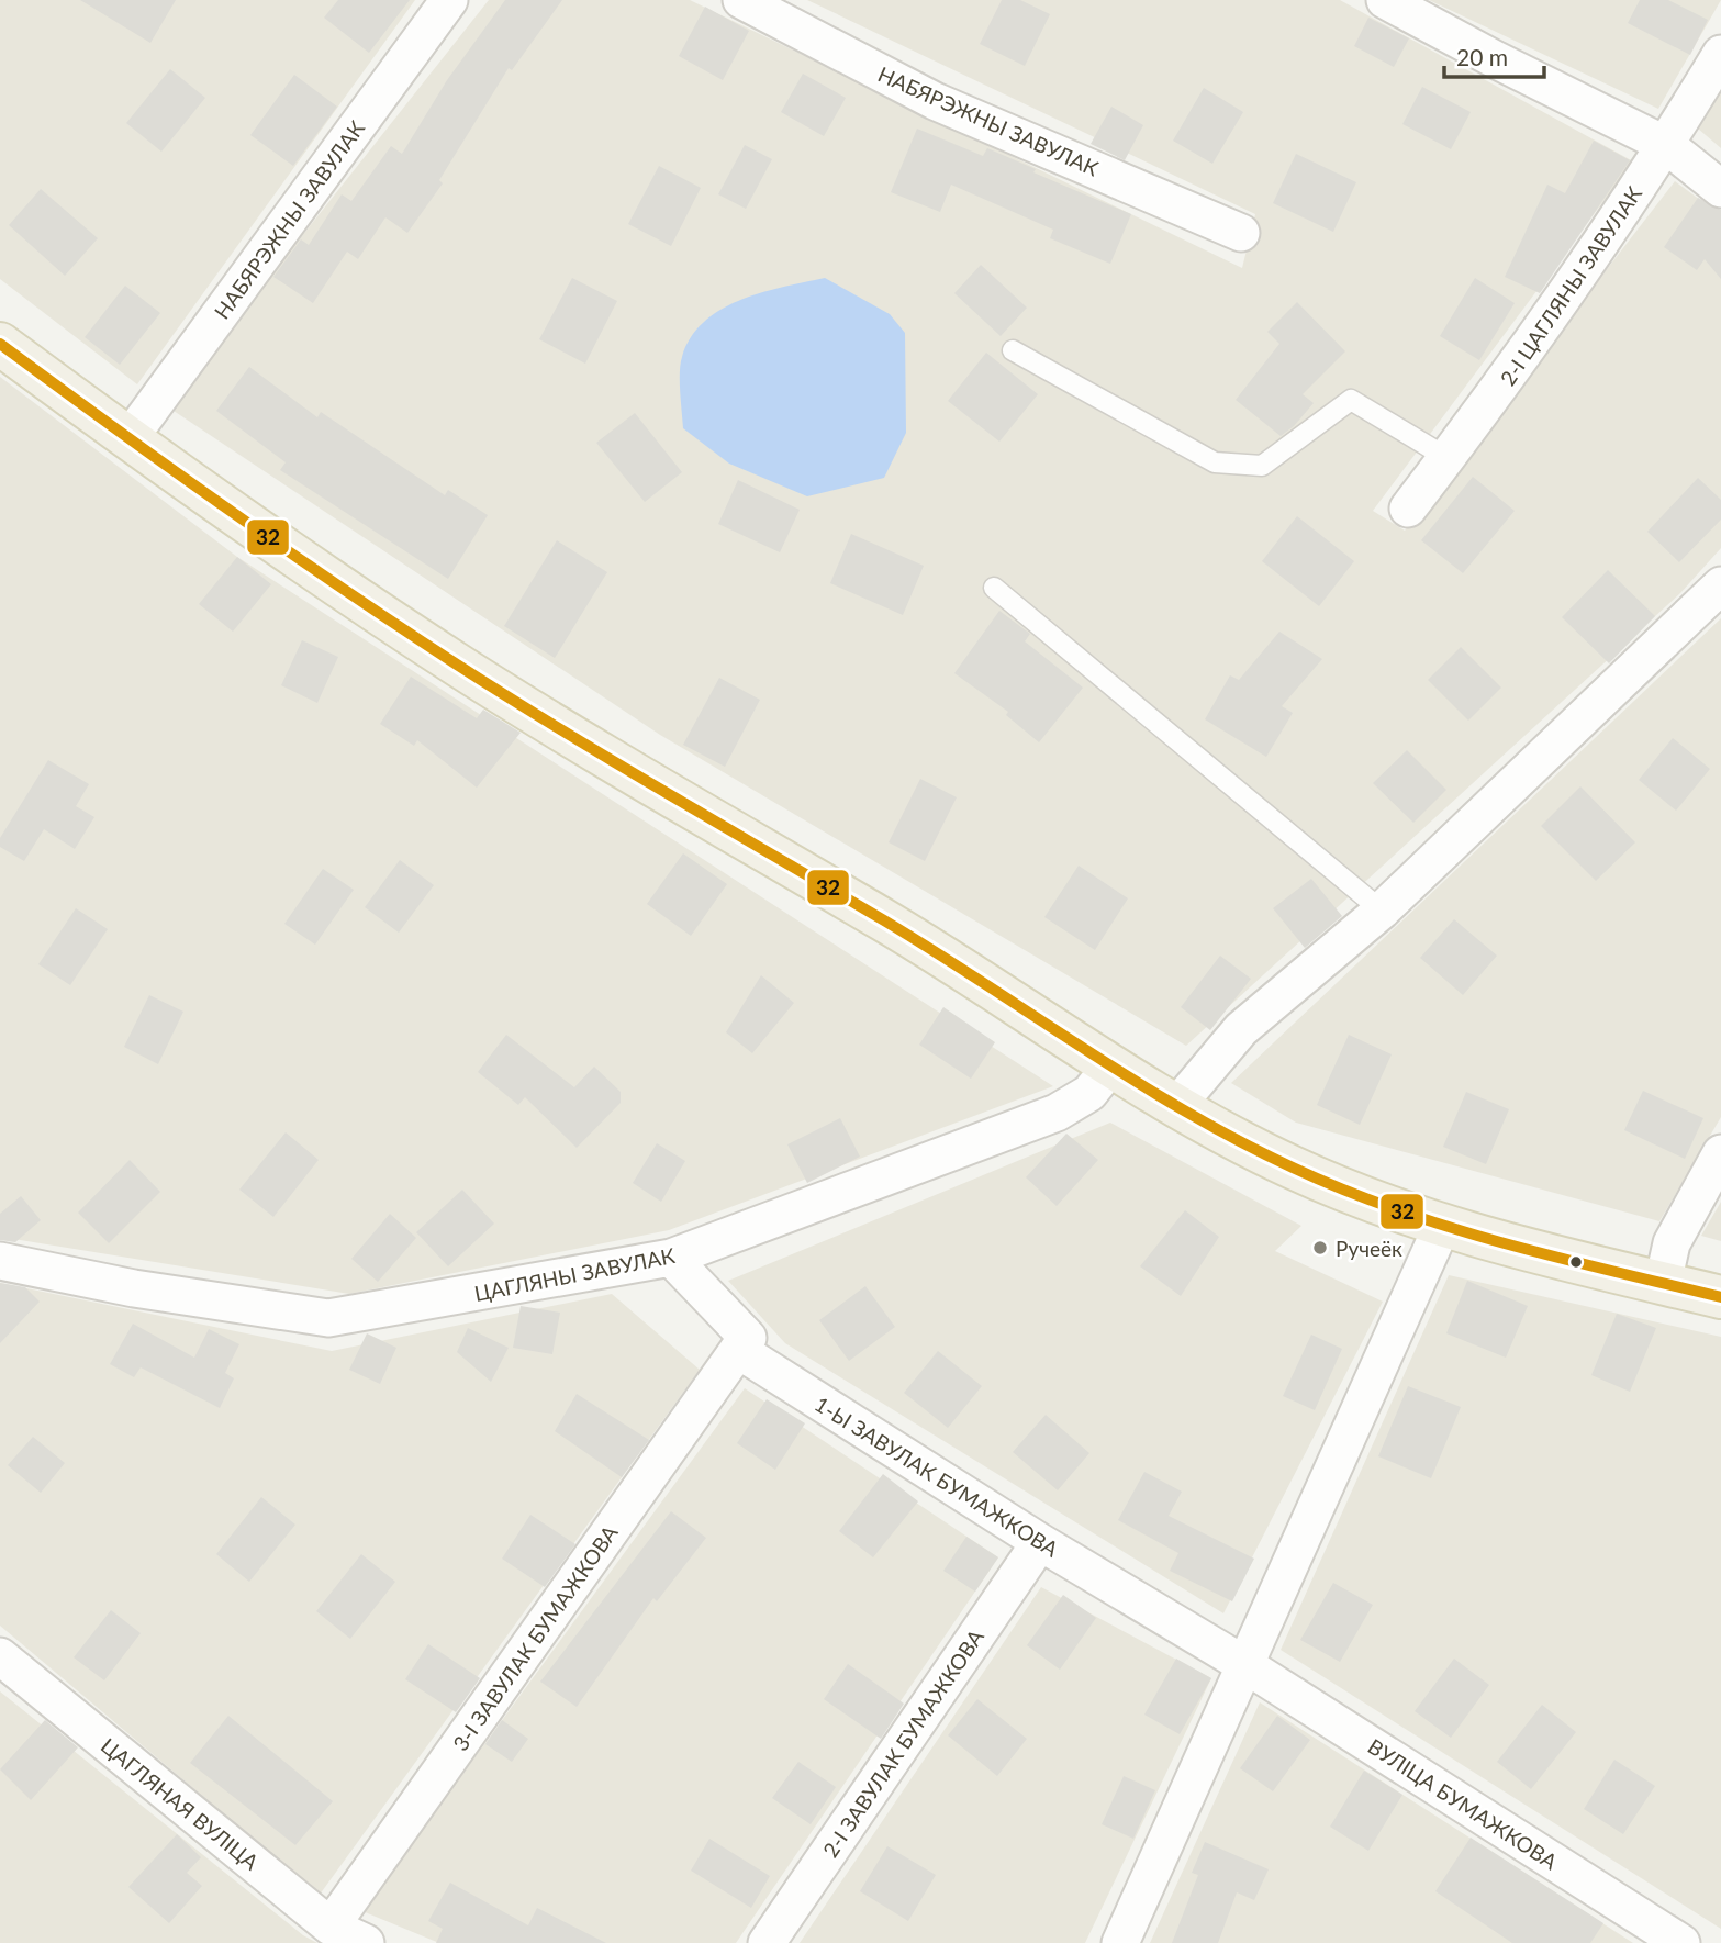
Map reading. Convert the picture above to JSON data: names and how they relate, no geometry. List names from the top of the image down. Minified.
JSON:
{"streets":{"street":["НАБЯРЭЖНЫ ЗАВУЛАК","2-І ЦАГЛЯНЫ ЗАВУЛАК","ЦАГЛЯНЫ ЗАВУЛАК","1-Ы ЗАВУЛАК БУМАЖКОВА","3-І ЗАВУЛАК БУМАЖКОВА","2-І ЗАВУЛАК БУМАЖКОВА","ЦАГЛЯНАЯ ВУЛІЦА","ВУЛІЦА БУМАЖКОВА"]},"crossings":[["1-Ы ЗАВУЛАК БУМАЖКОВА","3-І ЗАВУЛАК БУМАЖКОВА"],["1-Ы ЗАВУЛАК БУМАЖКОВА","2-І ЗАВУЛАК БУМАЖКОВА"],["1-Ы ЗАВУЛАК БУМАЖКОВА","ВУЛІЦА БУМАЖКОВА"],["3-І ЗАВУЛАК БУМАЖКОВА","ЦАГЛЯНАЯ ВУЛІЦА"]],"places":["Ручеёк"],"lines":["transit line 32"],"scale_bar":"20 m"}
